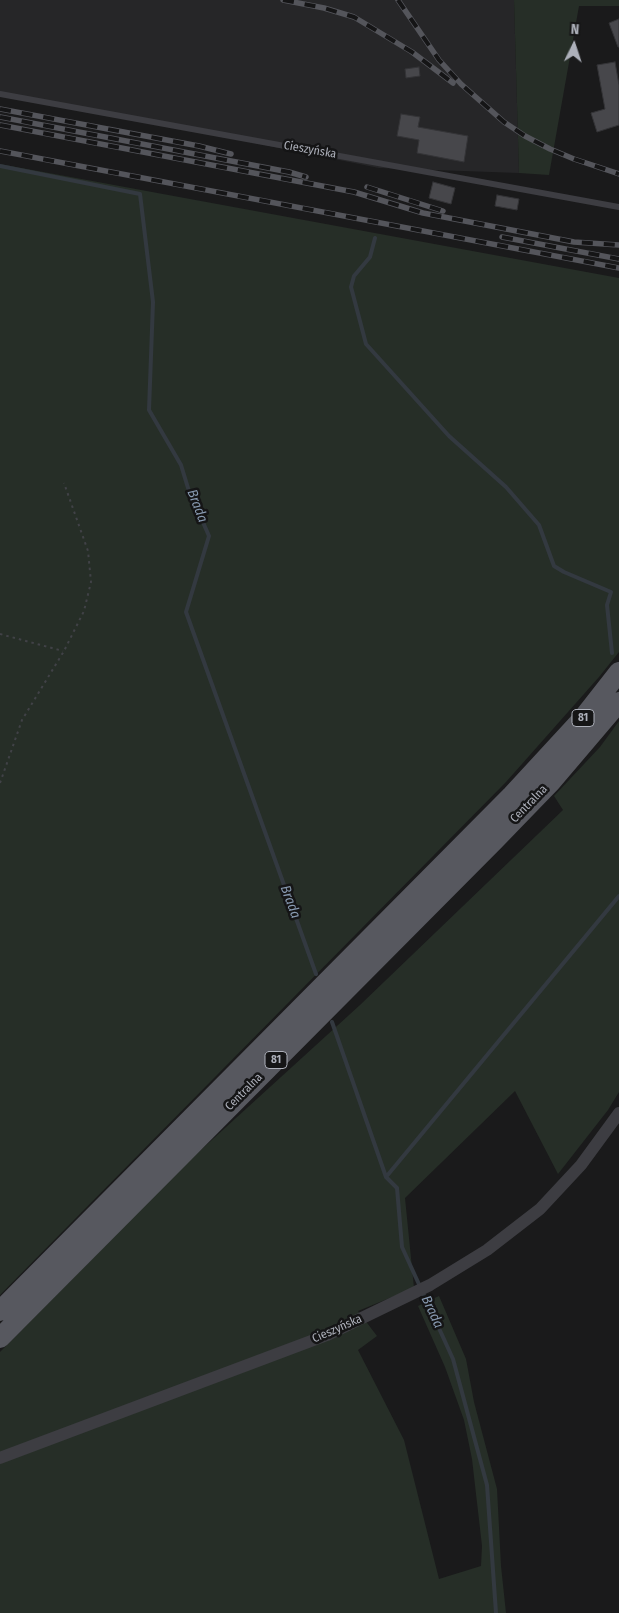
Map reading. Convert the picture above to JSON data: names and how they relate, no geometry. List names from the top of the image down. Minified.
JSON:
{"streets":{"main road":["81","Centralna"],"street":["Cieszyńska"]},"water":["Brada"],"north":"top"}
